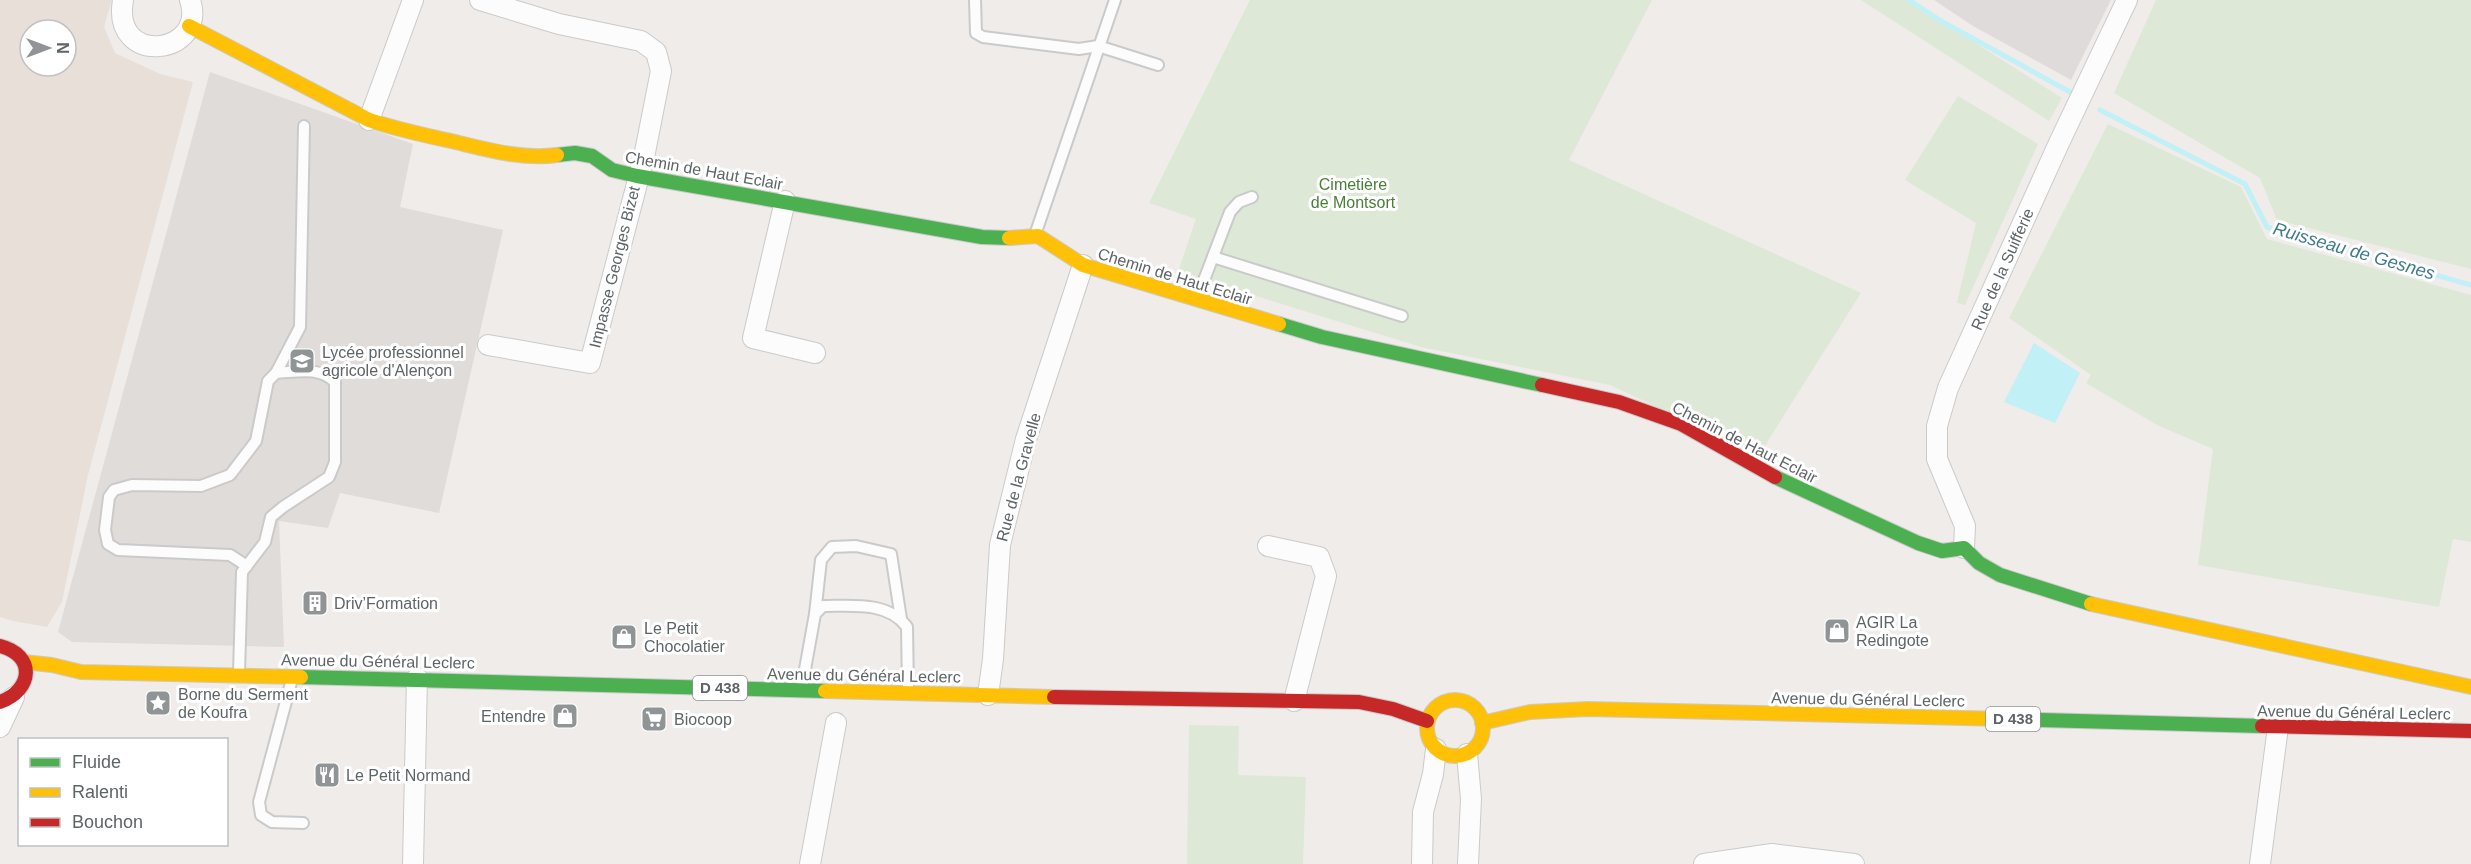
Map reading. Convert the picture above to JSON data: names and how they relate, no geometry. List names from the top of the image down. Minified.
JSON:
{"streets":{"main road":["Chemin de Haut Eclair","Avenue du Général Leclerc","D 438"],"street":["Impasse Georges Bizet","Rue de la Suifferie","Rue de la Gravelle"]},"crossings":[["Chemin de Haut Eclair","Impasse Georges Bizet"],["Chemin de Haut Eclair","Rue de la Suifferie"],["Chemin de Haut Eclair","Rue de la Gravelle"],["Rue de la Gravelle","Avenue du Général Leclerc"]],"water":["Ruisseau de Gesnes"],"parks":["Cimetière de Montsort"],"places":{"school or university":["Lycée professionnel agricole d'Alençon"],"building":["Driv’Formation"],"shop":["AGIR La Redingote","Le Petit Chocolatier","Entendre"],"place":["Borne du Serment de Koufra"],"supermarket":["Biocoop"],"restaurant":["Le Petit Normand"]},"legend":["Fluide","Ralenti","Bouchon"],"north":"right"}
